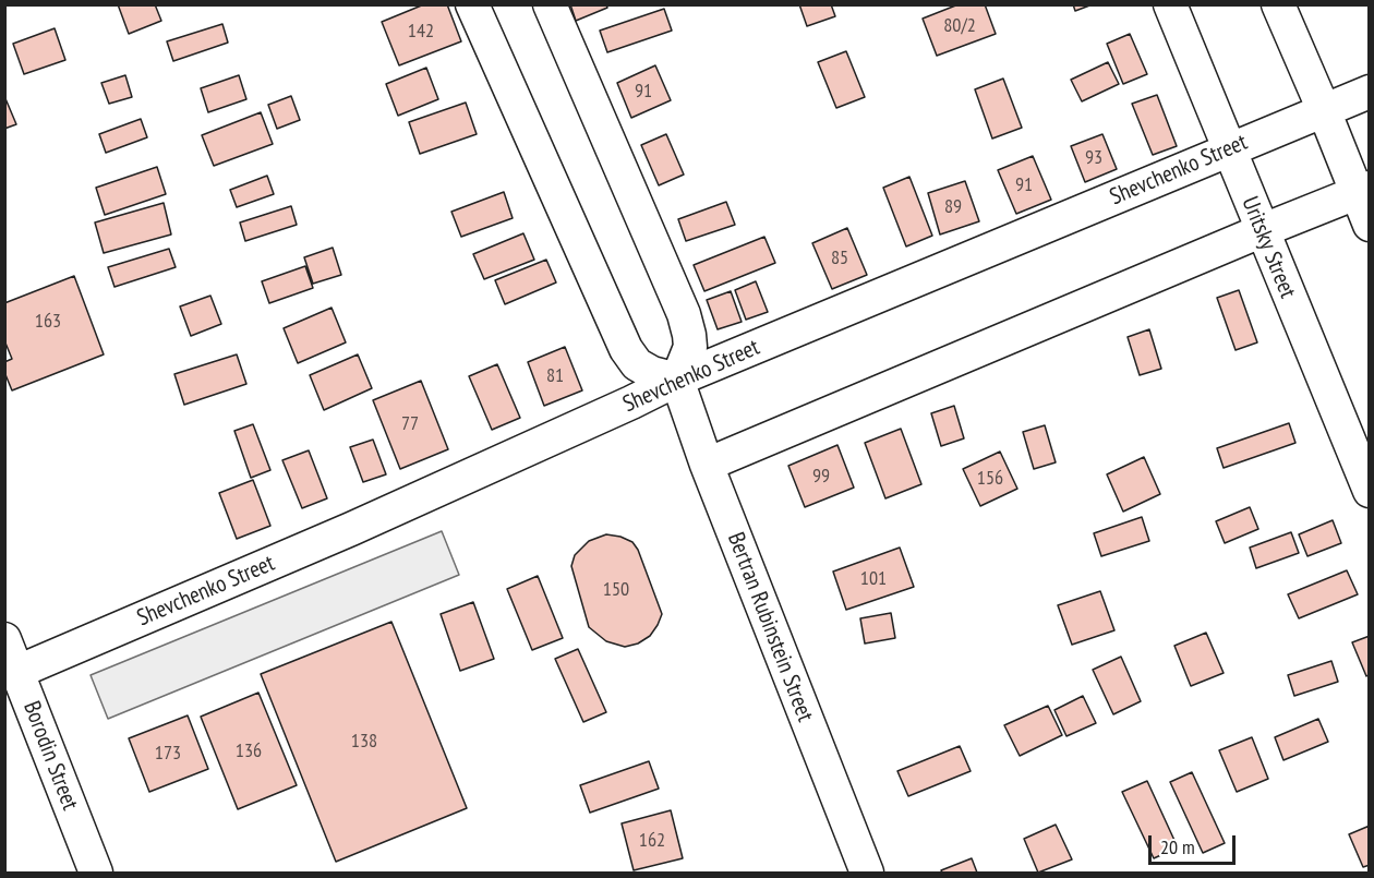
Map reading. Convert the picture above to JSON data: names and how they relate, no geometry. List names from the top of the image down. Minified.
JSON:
{"streets":{"street":["Shevchenko Street","Uritsky Street","Bertran Rubinstein Street","Borodin Street"]},"crossings":[["Shevchenko Street","Uritsky Street"],["Shevchenko Street","Bertran Rubinstein Street"],["Shevchenko Street","Borodin Street"]],"house_numbers":["80/2","142","91","93","91","89","85","163","81","77","99","156","101","150","138","136","173","162"],"scale_bar":"20 m"}
